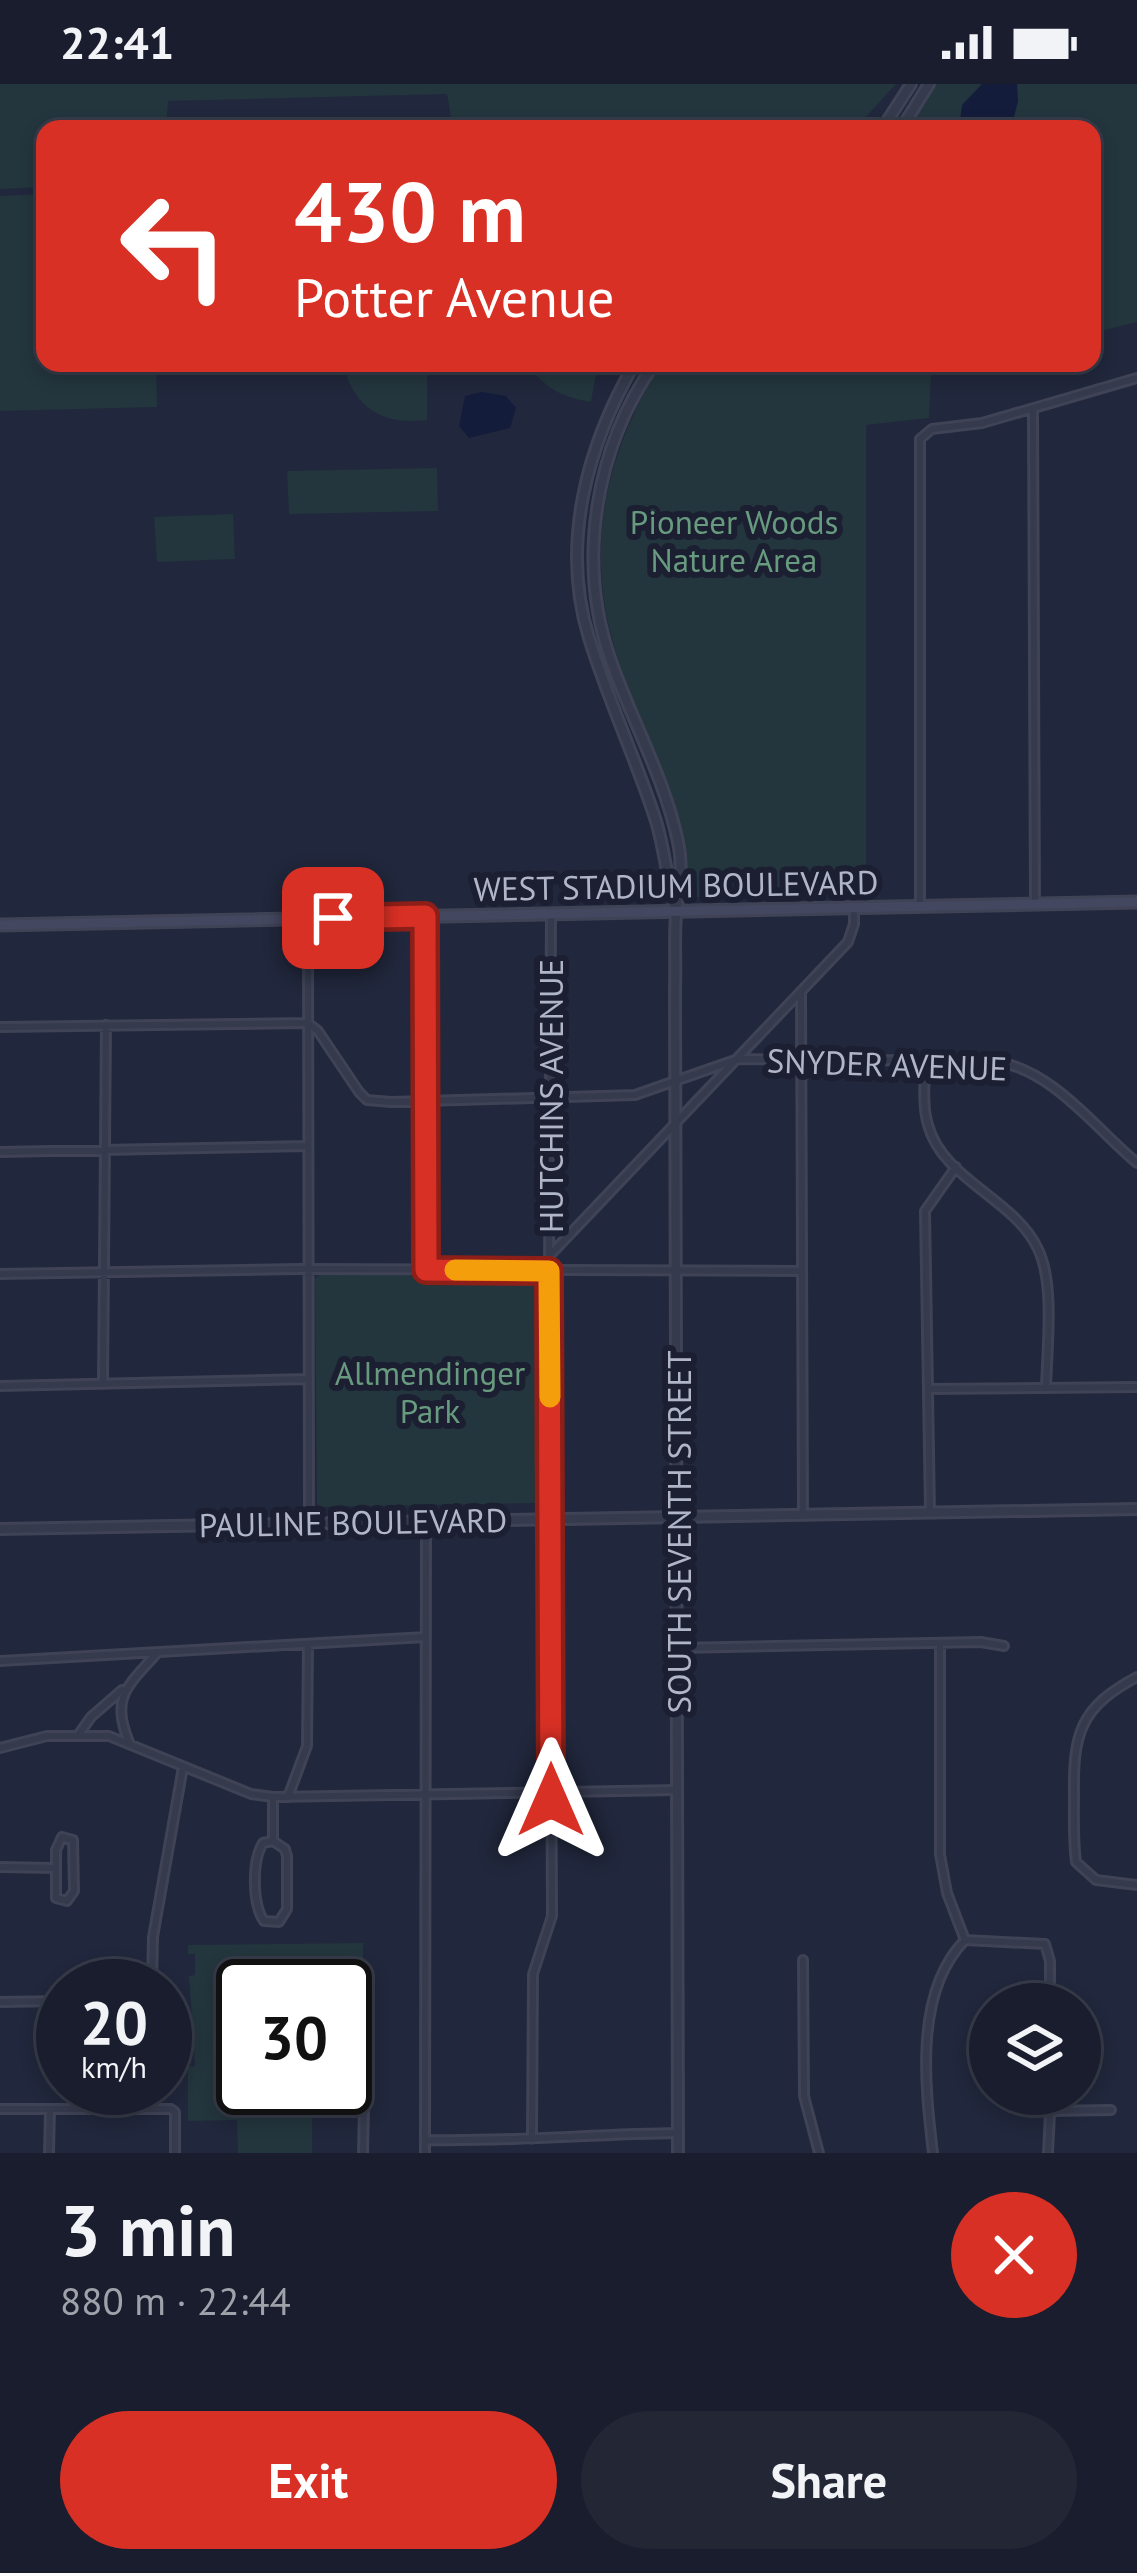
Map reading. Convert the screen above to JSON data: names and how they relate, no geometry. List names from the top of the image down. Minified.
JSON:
{"streets":{"main road":["WEST STADIUM BOULEVARD"],"street":["SNYDER AVENUE","HUTCHINS AVENUE","PAULINE BOULEVARD","SOUTH SEVENTH STREET"]},"crossings":[["WEST STADIUM BOULEVARD","HUTCHINS AVENUE"],["WEST STADIUM BOULEVARD","SOUTH SEVENTH STREET"],["SNYDER AVENUE","HUTCHINS AVENUE"],["SNYDER AVENUE","SOUTH SEVENTH STREET"],["HUTCHINS AVENUE","PAULINE BOULEVARD"],["PAULINE BOULEVARD","SOUTH SEVENTH STREET"]],"parks":["Pioneer Woods Nature Area","Allmendinger Park"],"page":{"status":"22:41","turn":["430 m","Potter Avenue"],"speed":"20 km/h","limit":"30","heading":["3 min","880 m · 22:44"],"buttons":["Exit","Share"]}}
